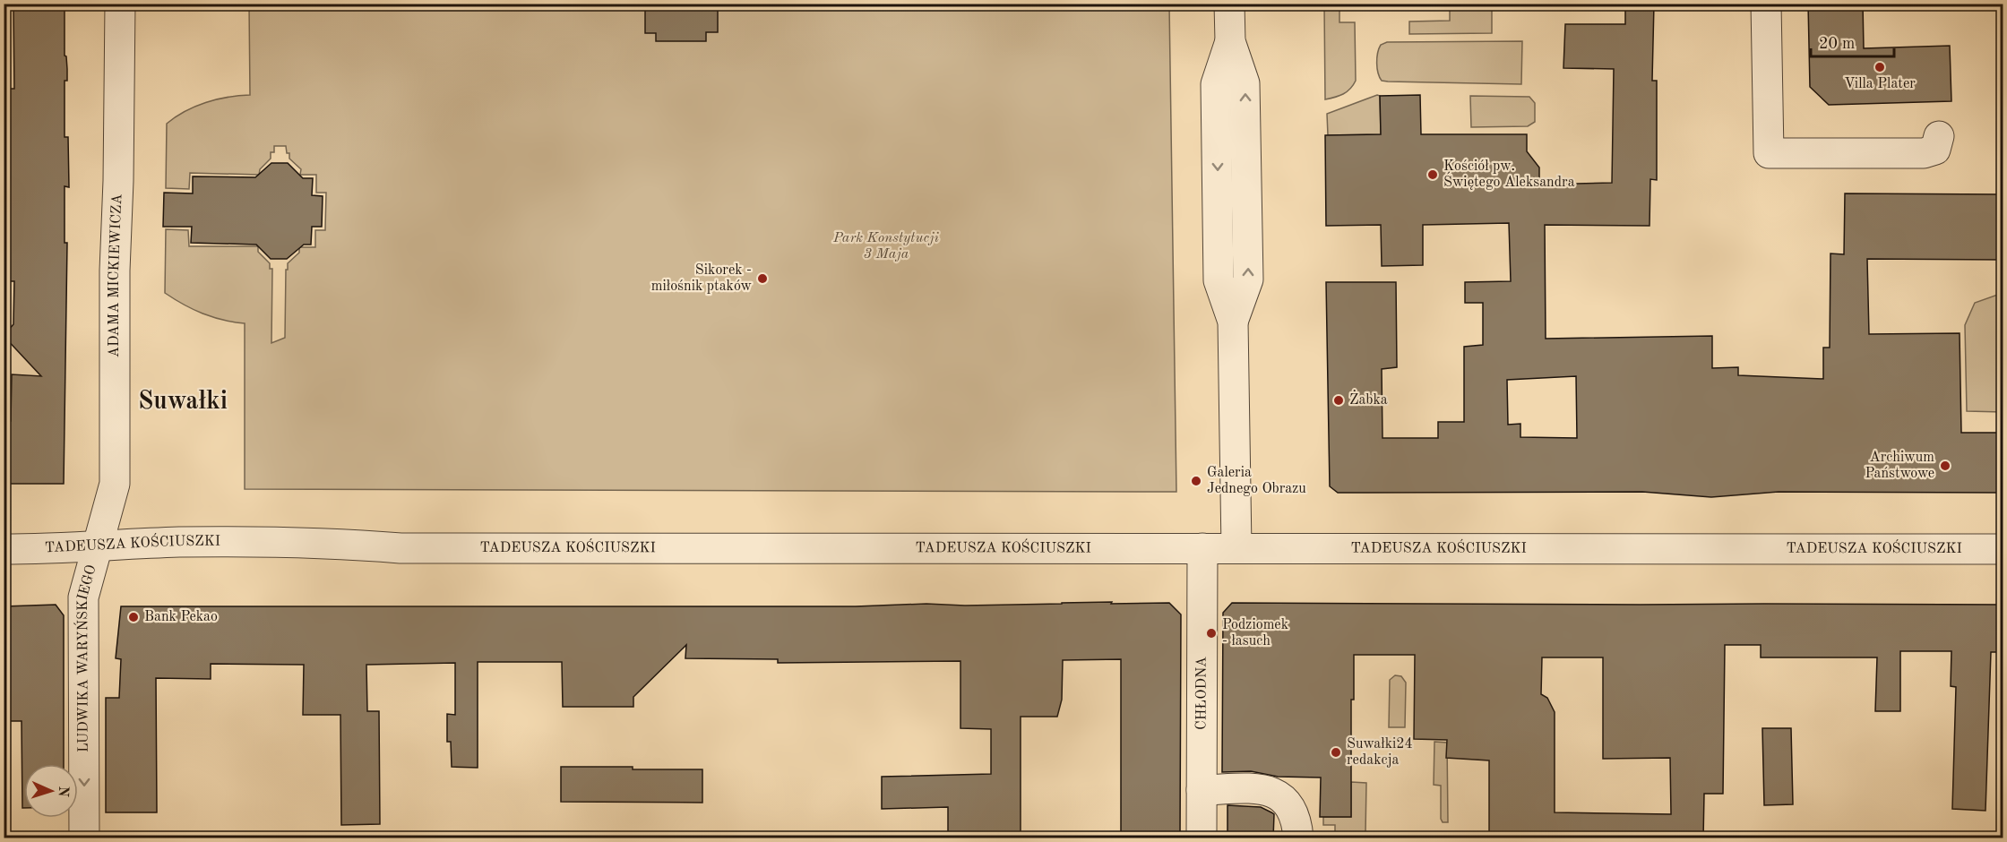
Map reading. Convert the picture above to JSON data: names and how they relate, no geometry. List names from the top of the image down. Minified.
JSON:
{"streets":{"street":["ADAMA MICKIEWICZA","TADEUSZA KOŚCIUSZKI","LUDWIKA WARYŃSKIEGO","CHŁODNA"]},"crossings":[["ADAMA MICKIEWICZA","TADEUSZA KOŚCIUSZKI"],["ADAMA MICKIEWICZA","LUDWIKA WARYŃSKIEGO"],["TADEUSZA KOŚCIUSZKI","LUDWIKA WARYŃSKIEGO"],["TADEUSZA KOŚCIUSZKI","CHŁODNA"]],"one_way":["LUDWIKA WARYŃSKIEGO"],"districts":["Suwałki"],"parks":["Park Konstytucji 3 Maja"],"places":["Villa Plater","Kościół pw. Świętego Aleksandra","Sikorek - miłośnik ptaków","Żabka","Archiwum Państwowe","Galeria Jednego Obrazu","Bank Pekao","Podziomek - łasuch","Suwałki24 redakcja"],"scale_bar":"20 m","north":"right"}
